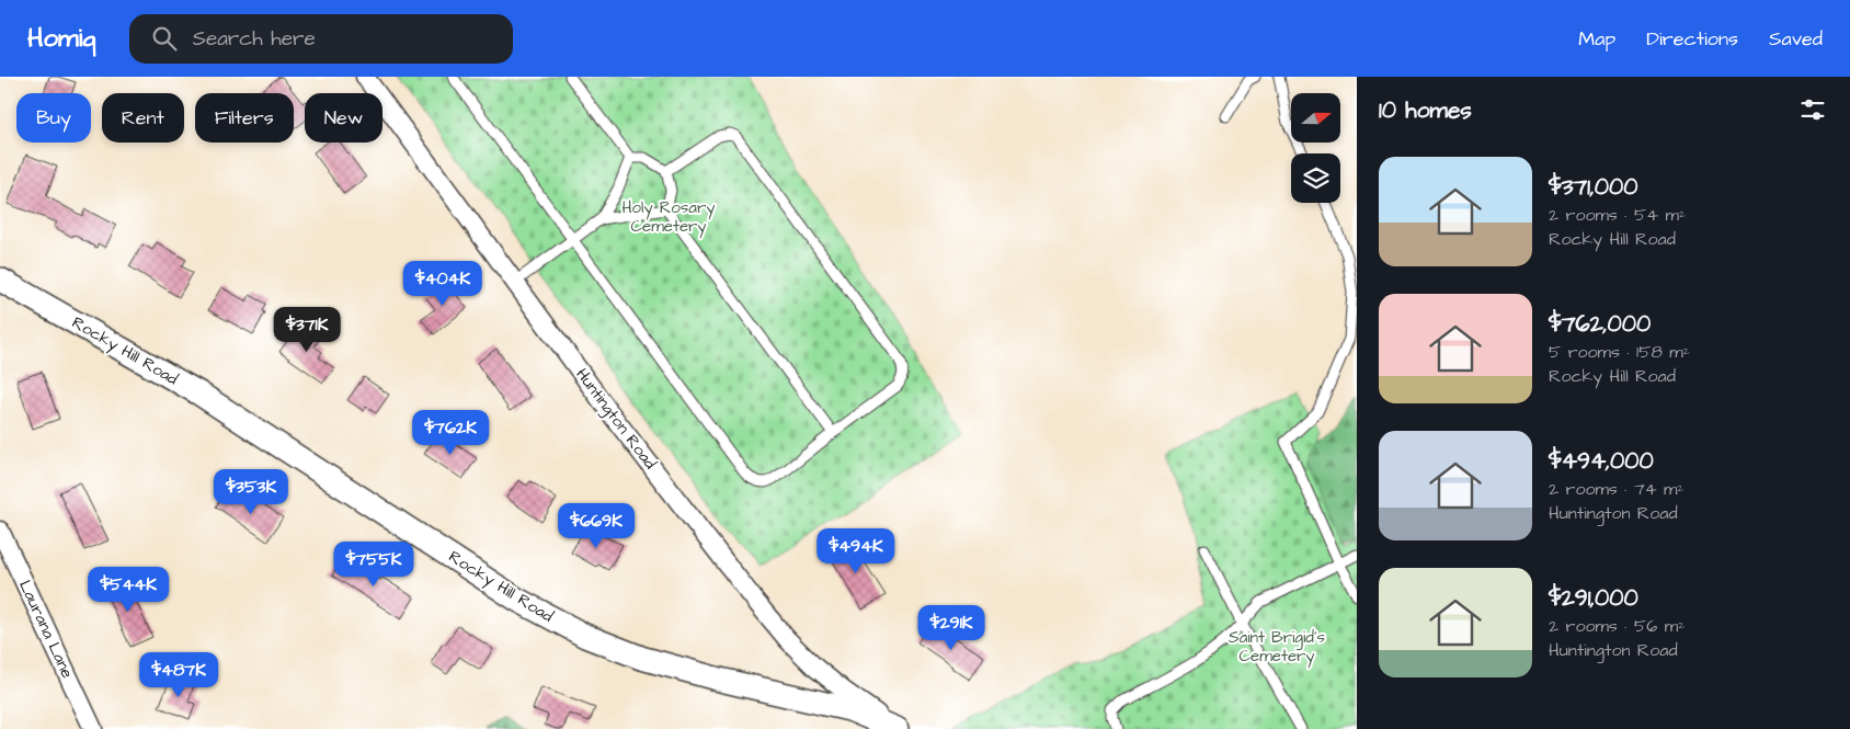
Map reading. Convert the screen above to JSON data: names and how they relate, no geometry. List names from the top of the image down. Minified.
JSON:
{"streets":{"street":["Rocky Hill Road","Huntington Road","Laurana Lane"]},"crossings":[["Rocky Hill Road","Huntington Road"]],"parks":["Holy Rosary Cemetery","Saint Brigid's Cemetery"],"north":"right","page":{"header":"Homiq","search":"Search here","nav":["Map","Directions","Saved"],"heading":"10 homes","chip":["Buy","Rent","Filters","New"],"list":[{"name":"$371,000","note":"2 rooms · 54 m² · Rocky Hill Road"},{"name":"$762,000","note":"5 rooms · 158 m² · Rocky Hill Road"},{"name":"$494,000","note":"2 rooms · 74 m² · Huntington Road"},{"name":"$291,000","note":"2 rooms · 56 m² · Huntington Road"}],"price":["$404K","$371K","$762K","$353K","$669K","$494K","$755K","$544K","$291K","$487K"]}}
